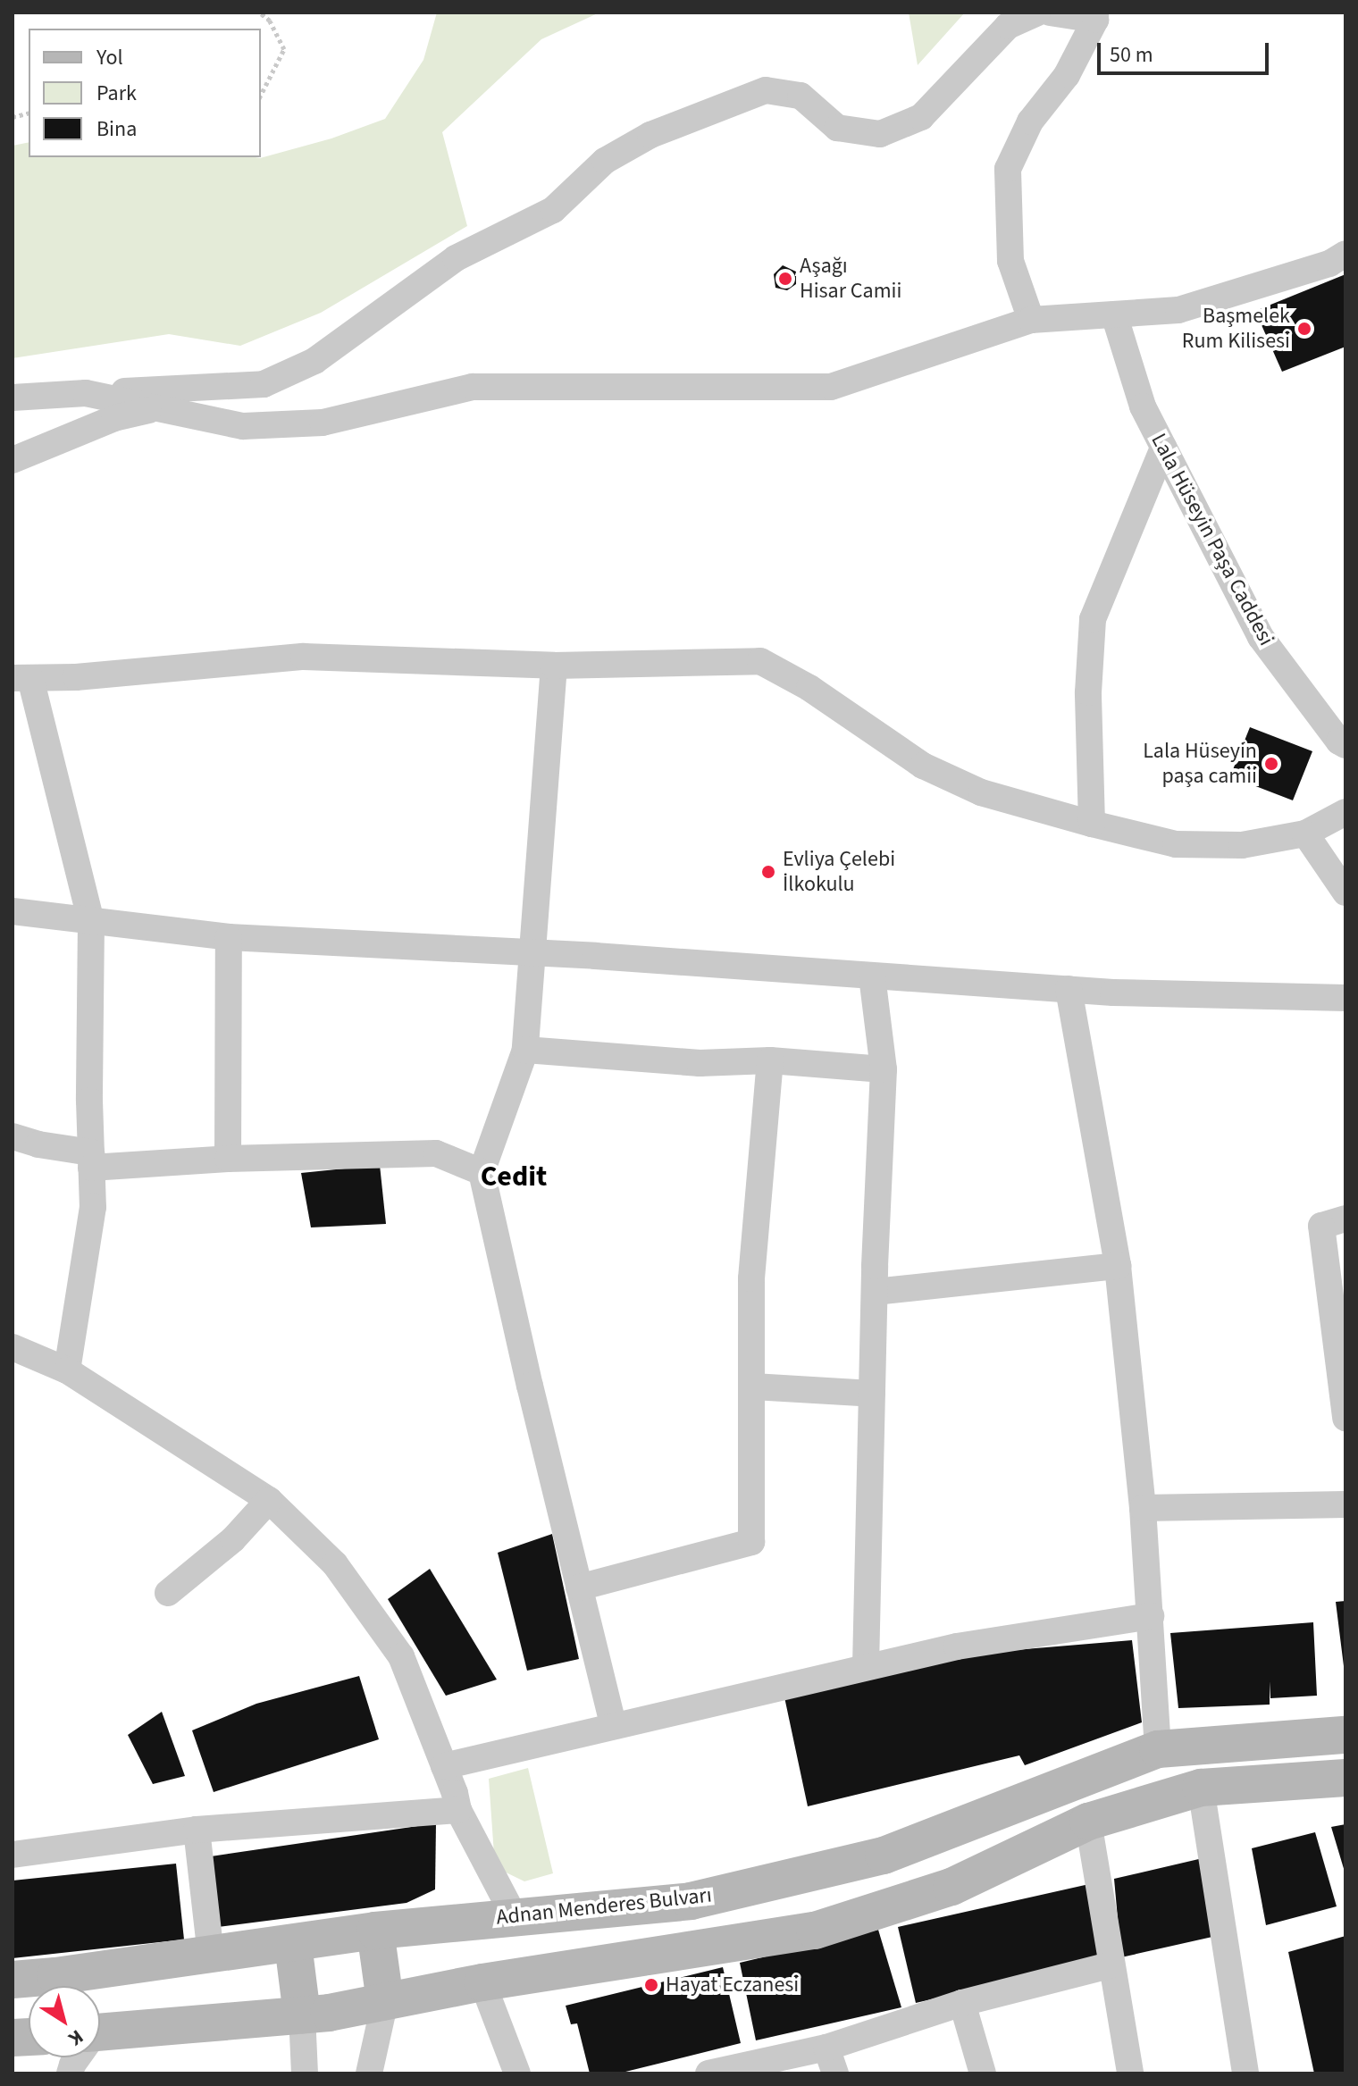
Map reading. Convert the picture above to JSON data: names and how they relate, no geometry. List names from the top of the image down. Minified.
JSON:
{"streets":{"main road":["Adnan Menderes Bulvarı"],"street":["Lala Hüseyin Paşa Caddesi"]},"districts":["Cedit"],"places":["Aşağı Hisar Camii","Başmelek Rum Kilisesi","Lala Hüseyin paşa camii","Evliya Çelebi İlkokulu","Hayat Eczanesi"],"legend":["Yol","Park","Bina"],"scale_bar":"50 m","north":"bottom right"}
